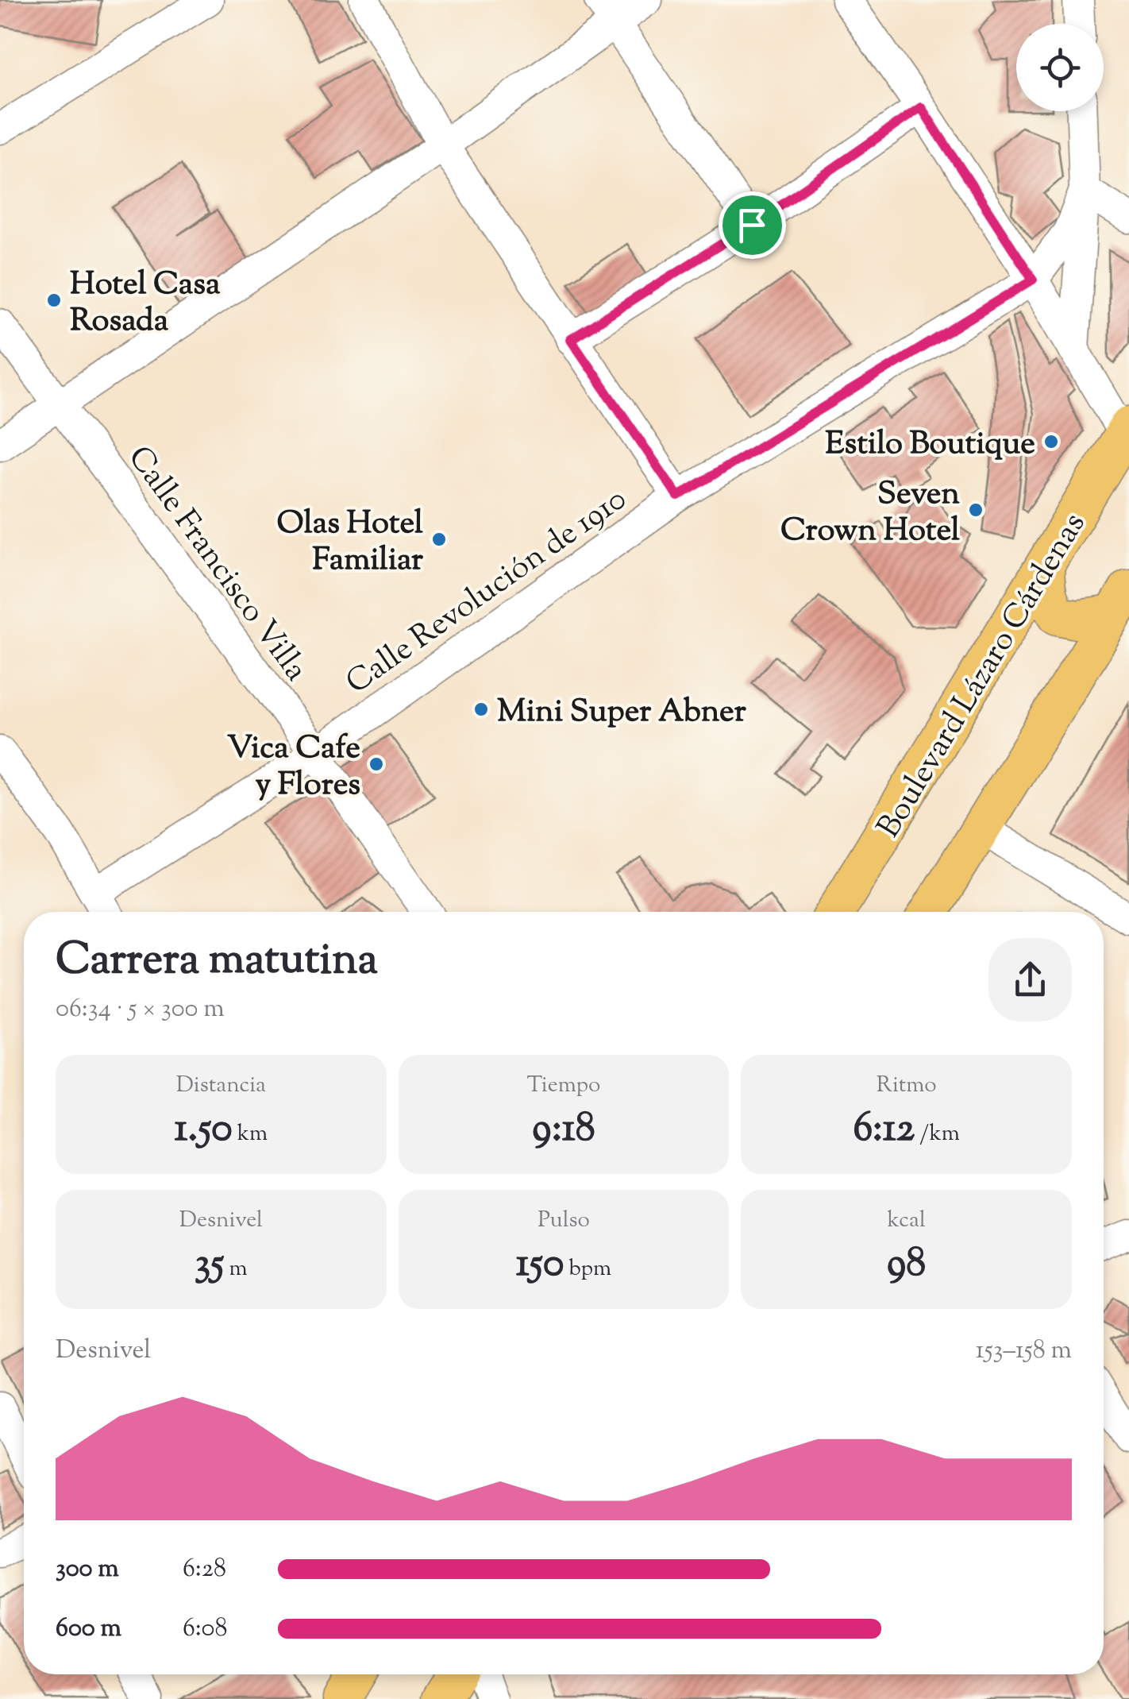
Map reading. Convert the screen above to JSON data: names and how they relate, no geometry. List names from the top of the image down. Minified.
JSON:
{"streets":{"main road":["Boulevard Lázaro Cárdenas"],"street":["Calle Francisco Villa","Calle Revolución de 1910"]},"crossings":[["Calle Francisco Villa","Calle Revolución de 1910"]],"places":["Hotel Casa Rosada","Estilo Boutique","Seven Crown Hotel","Olas Hotel Familiar","Mini Super Abner","Vica Cafe y Flores"],"page":{"heading":["Carrera matutina","06:34 · 5 × 300 m"],"stats":[["Distancia","1.50 km"],["Tiempo","9:18"],["Ritmo","6:12 /km"],["Desnivel","35 m"],["Pulso","150 bpm"],["kcal","98"]],"chart":["Desnivel","153–158 m"],"list":[{"name":"300 m","note":"6:28"},{"name":"600 m","note":"6:08"}]}}
